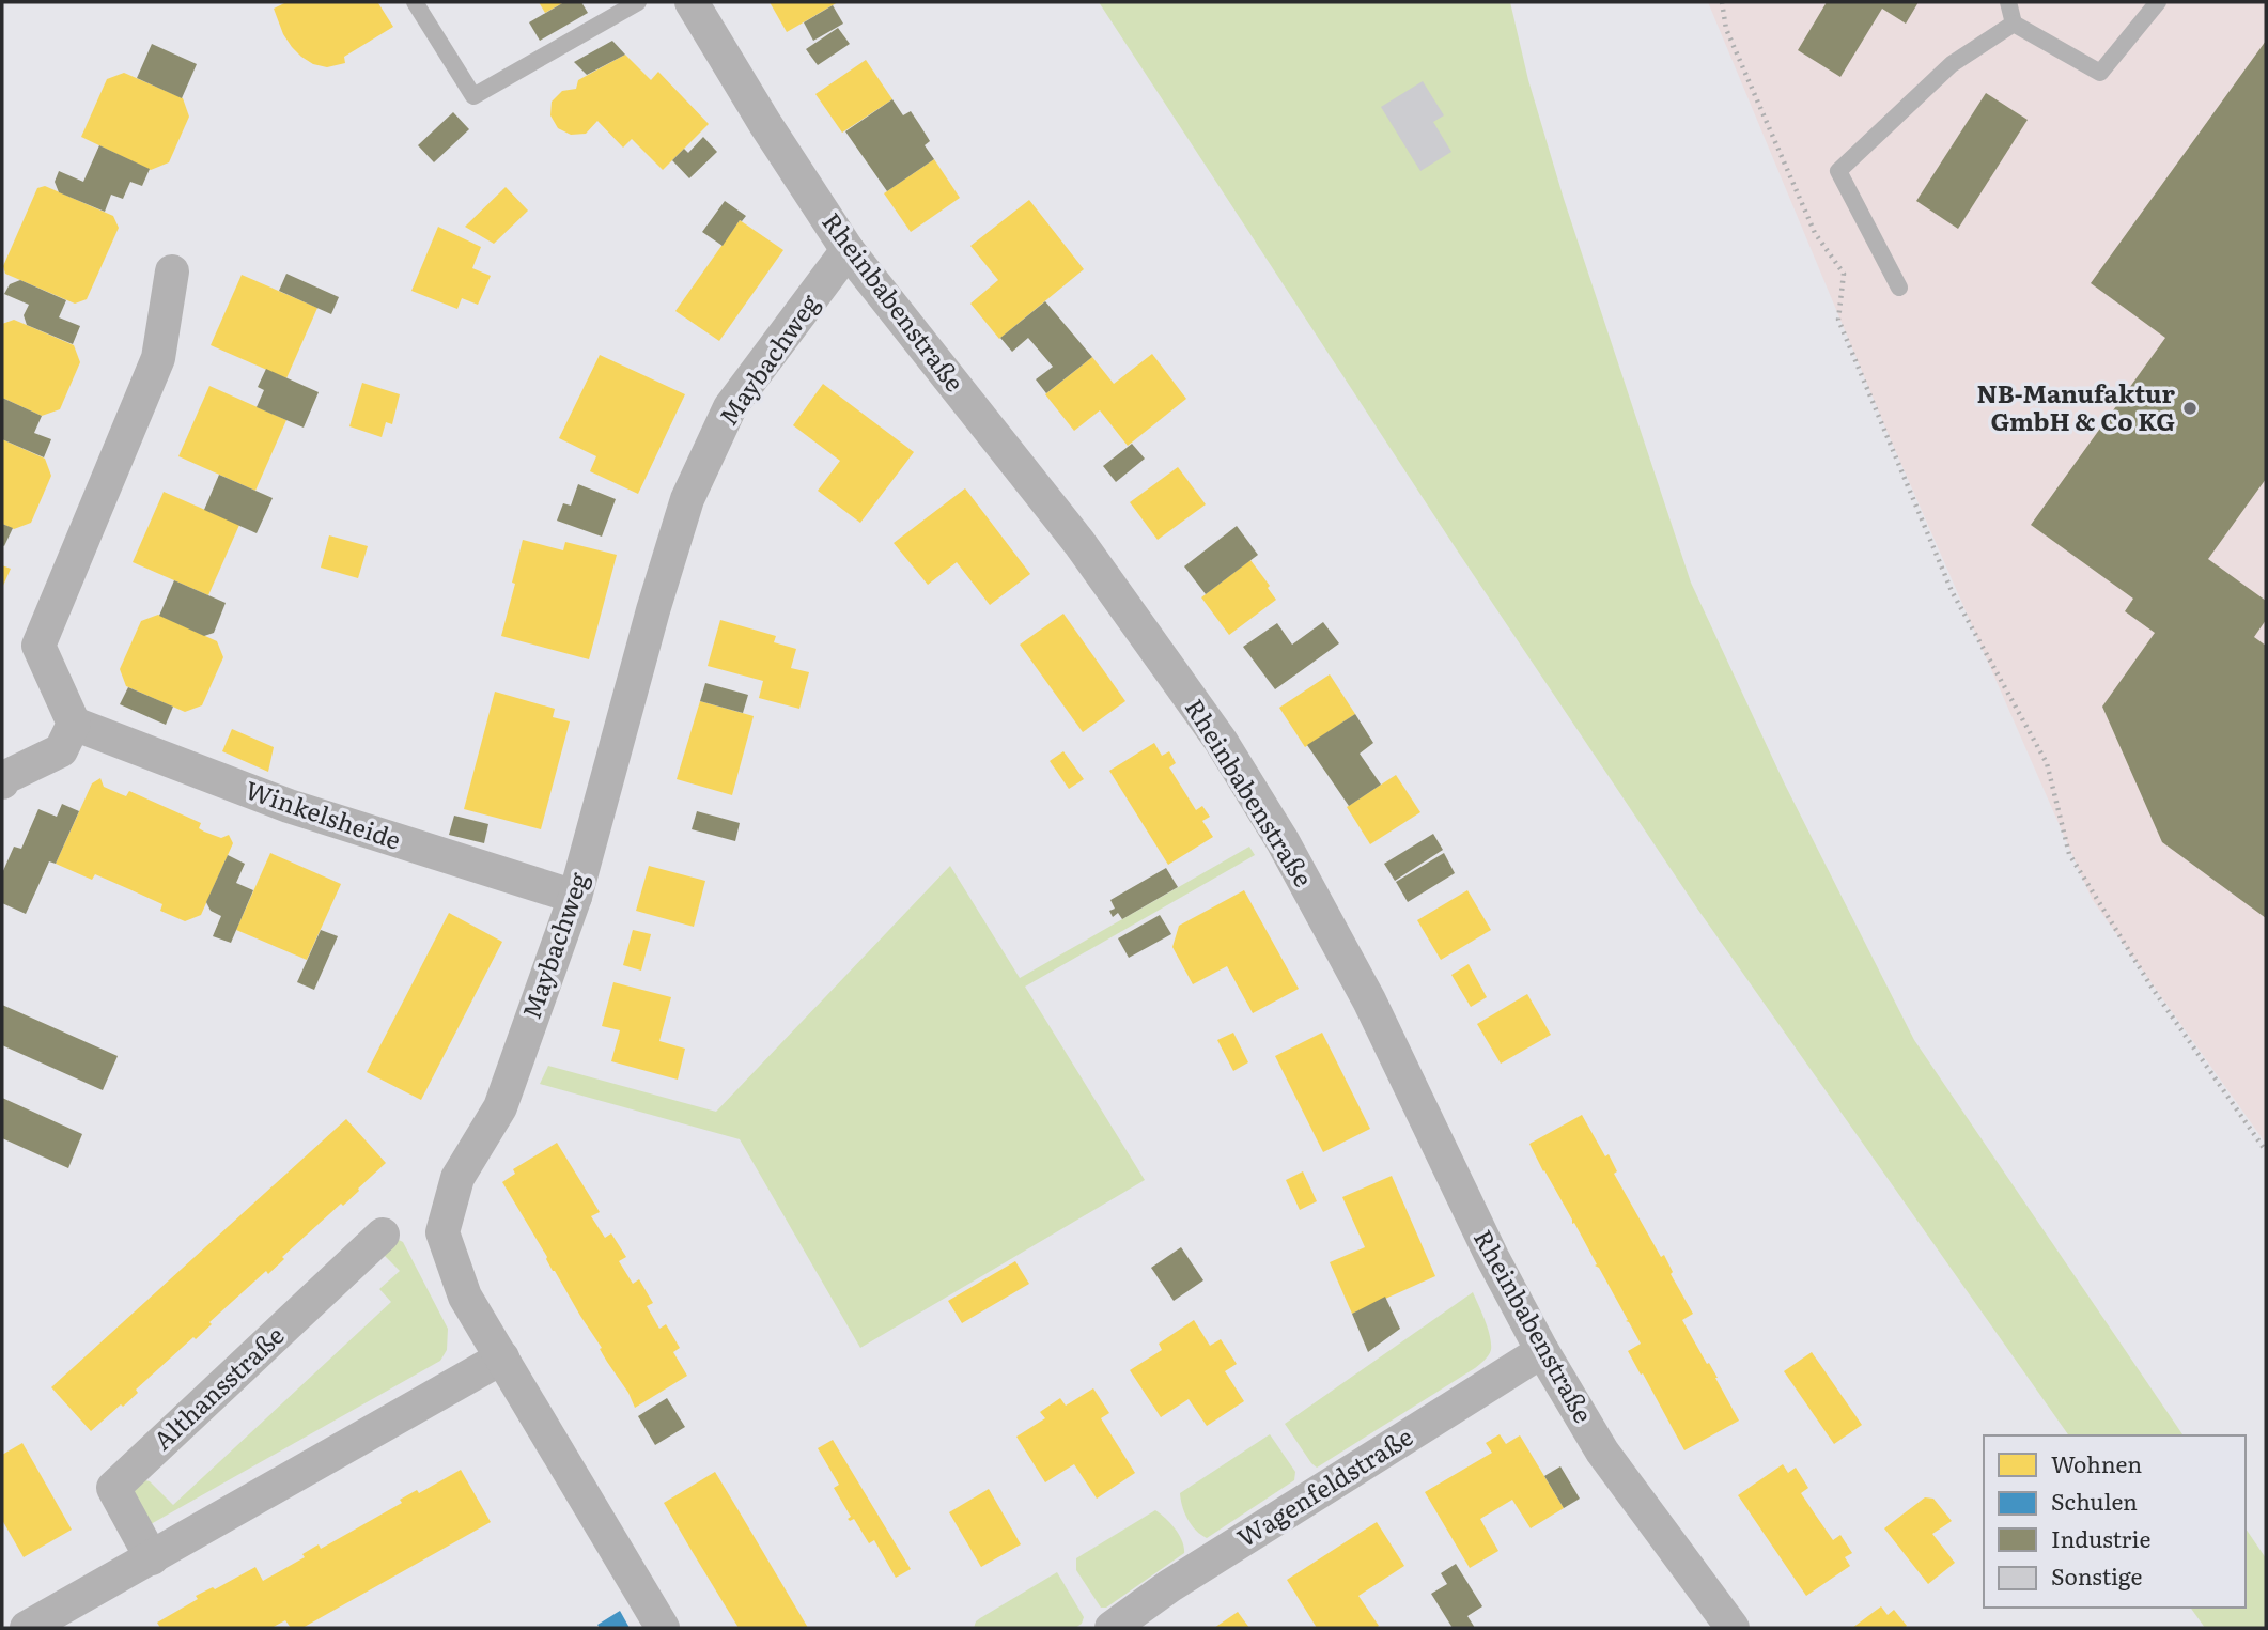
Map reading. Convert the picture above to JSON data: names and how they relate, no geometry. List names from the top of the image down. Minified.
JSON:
{"streets":{"street":["Rheinbabenstraße","Maybachweg","Winkelsheide","Althansstraße","Wagenfeldstraße"]},"crossings":[["Rheinbabenstraße","Maybachweg"],["Rheinbabenstraße","Wagenfeldstraße"],["Maybachweg","Winkelsheide"]],"places":["NB-Manufaktur GmbH & Co KG"],"legend":["Wohnen","Schulen","Industrie","Sonstige"]}
